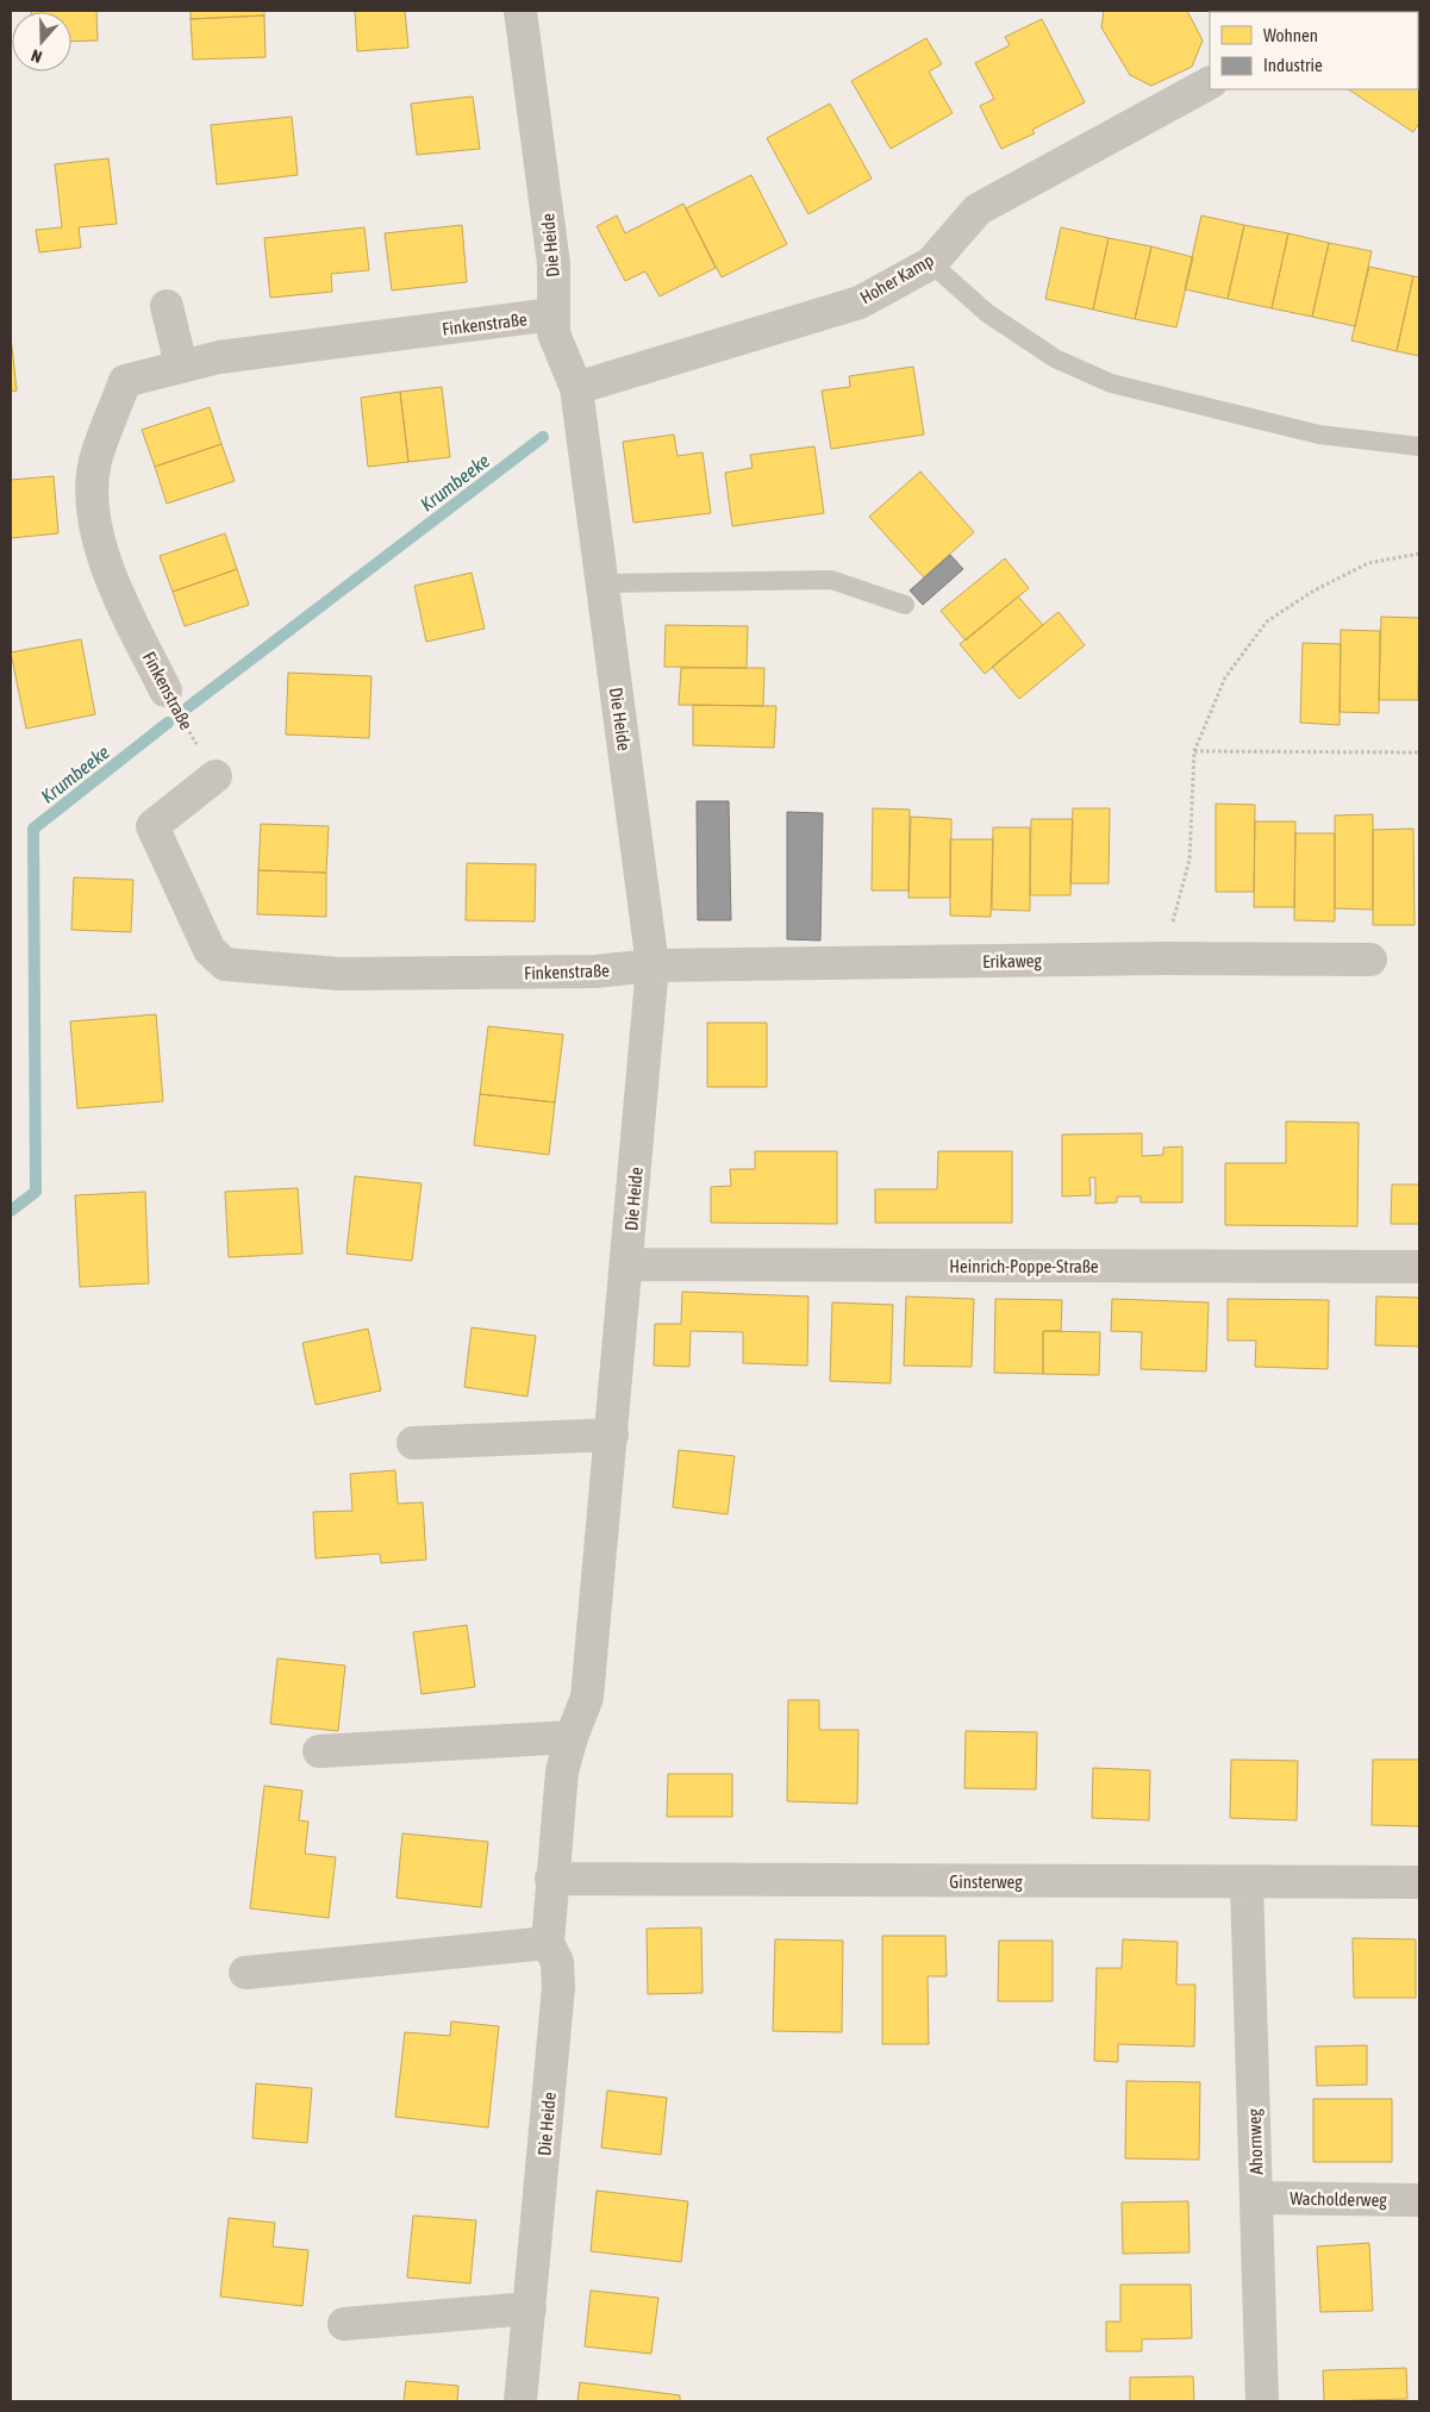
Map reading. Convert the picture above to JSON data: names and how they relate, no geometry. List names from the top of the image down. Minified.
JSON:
{"streets":{"street":["Die Heide","Hoher Kamp","Finkenstraße","Erikaweg","Heinrich-Poppe-Straße","Ginsterweg","Ahornweg","Wacholderweg"]},"crossings":[["Die Heide","Hoher Kamp"],["Die Heide","Finkenstraße"],["Die Heide","Erikaweg"],["Die Heide","Heinrich-Poppe-Straße"],["Die Heide","Ginsterweg"],["Finkenstraße","Erikaweg"],["Ginsterweg","Ahornweg"],["Ahornweg","Wacholderweg"]],"water":["Krumbeeke"],"legend":["Wohnen","Industrie"],"north":"bottom"}
